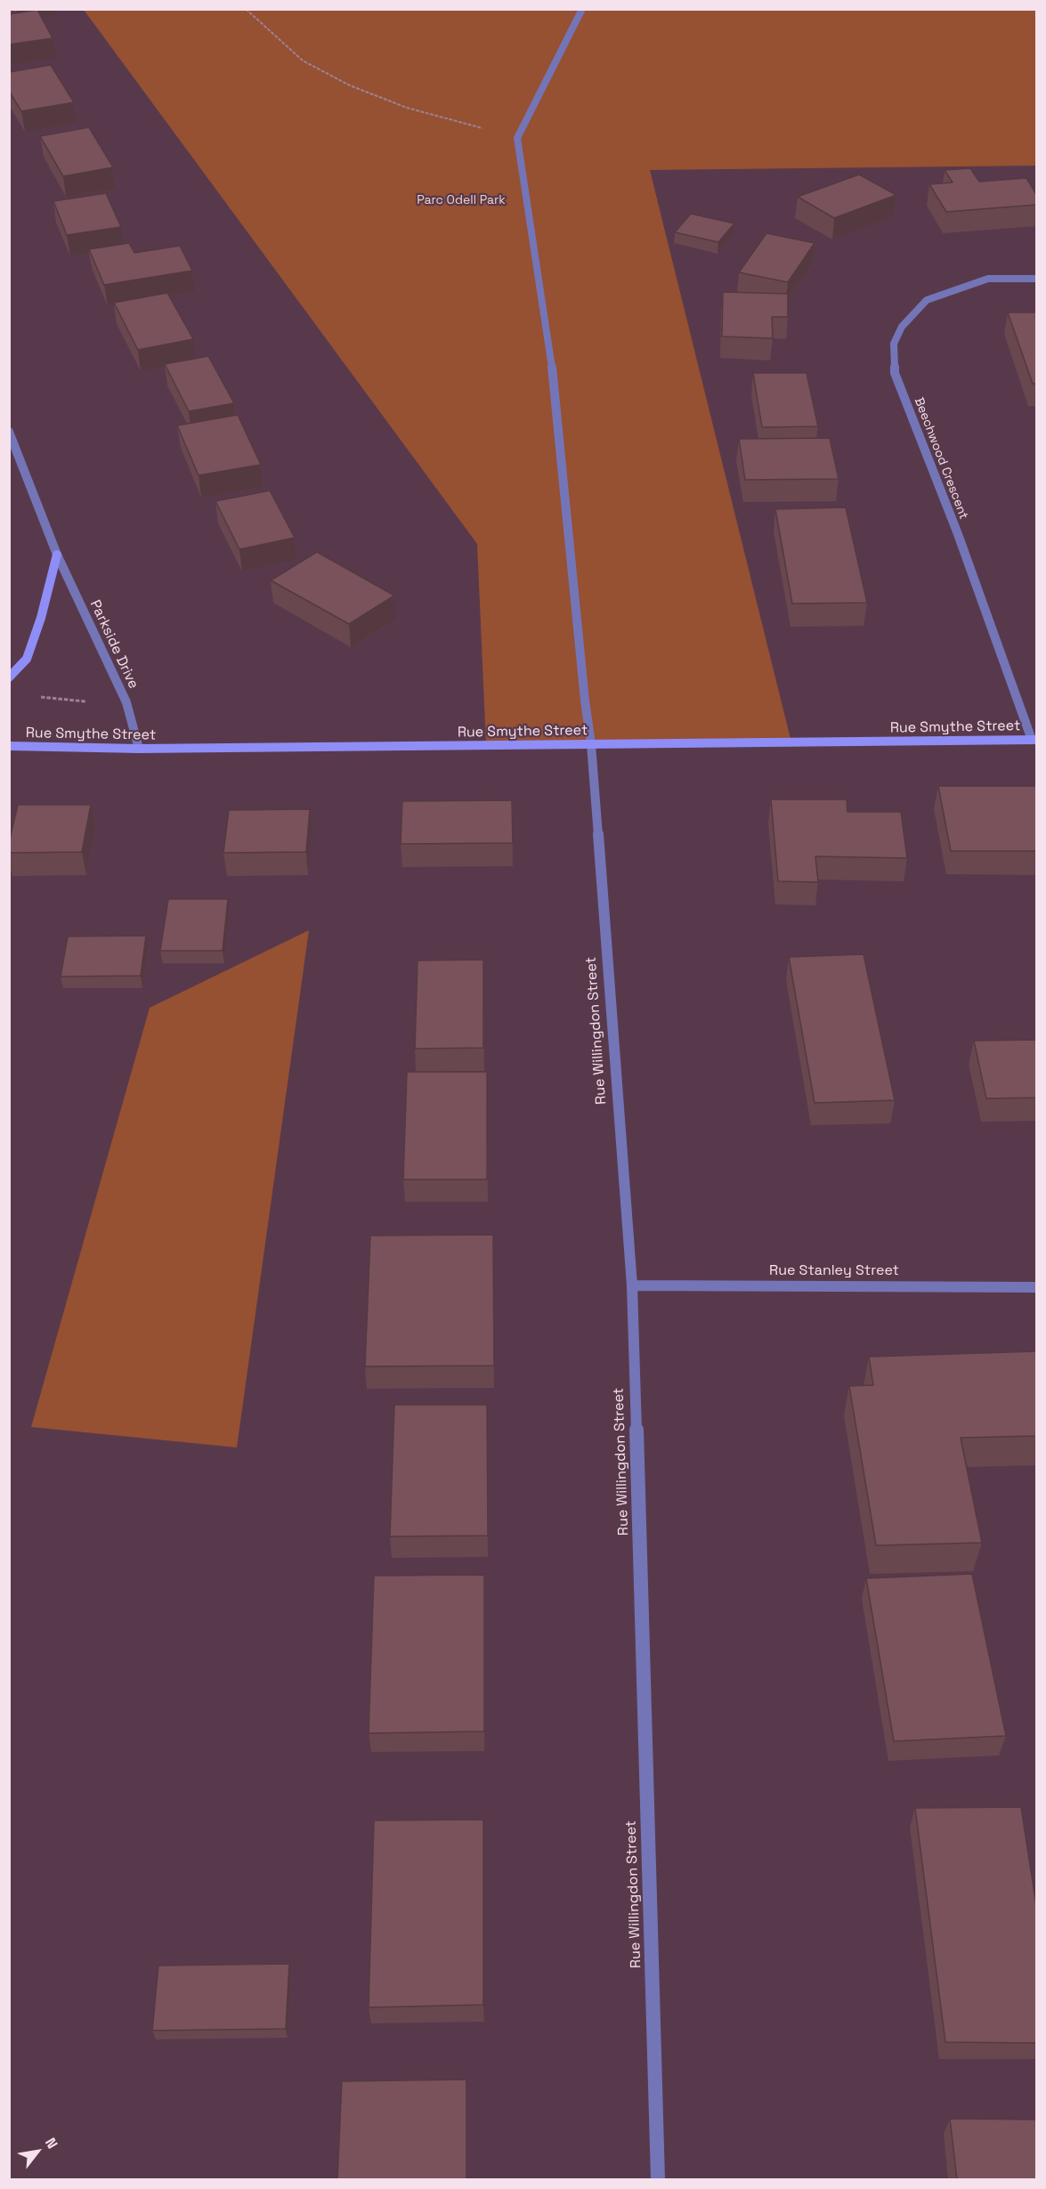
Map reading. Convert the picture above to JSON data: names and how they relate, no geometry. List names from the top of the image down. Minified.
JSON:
{"streets":{"main road":["Rue Smythe Street"],"street":["Beechwood Crescent","Parkside Drive","Rue Willingdon Street","Rue Stanley Street"]},"crossings":[["Beechwood Crescent","Rue Smythe Street"],["Parkside Drive","Rue Smythe Street"],["Rue Smythe Street","Rue Willingdon Street"],["Rue Willingdon Street","Rue Stanley Street"]],"parks":["Parc Odell Park"],"north":"top right"}
